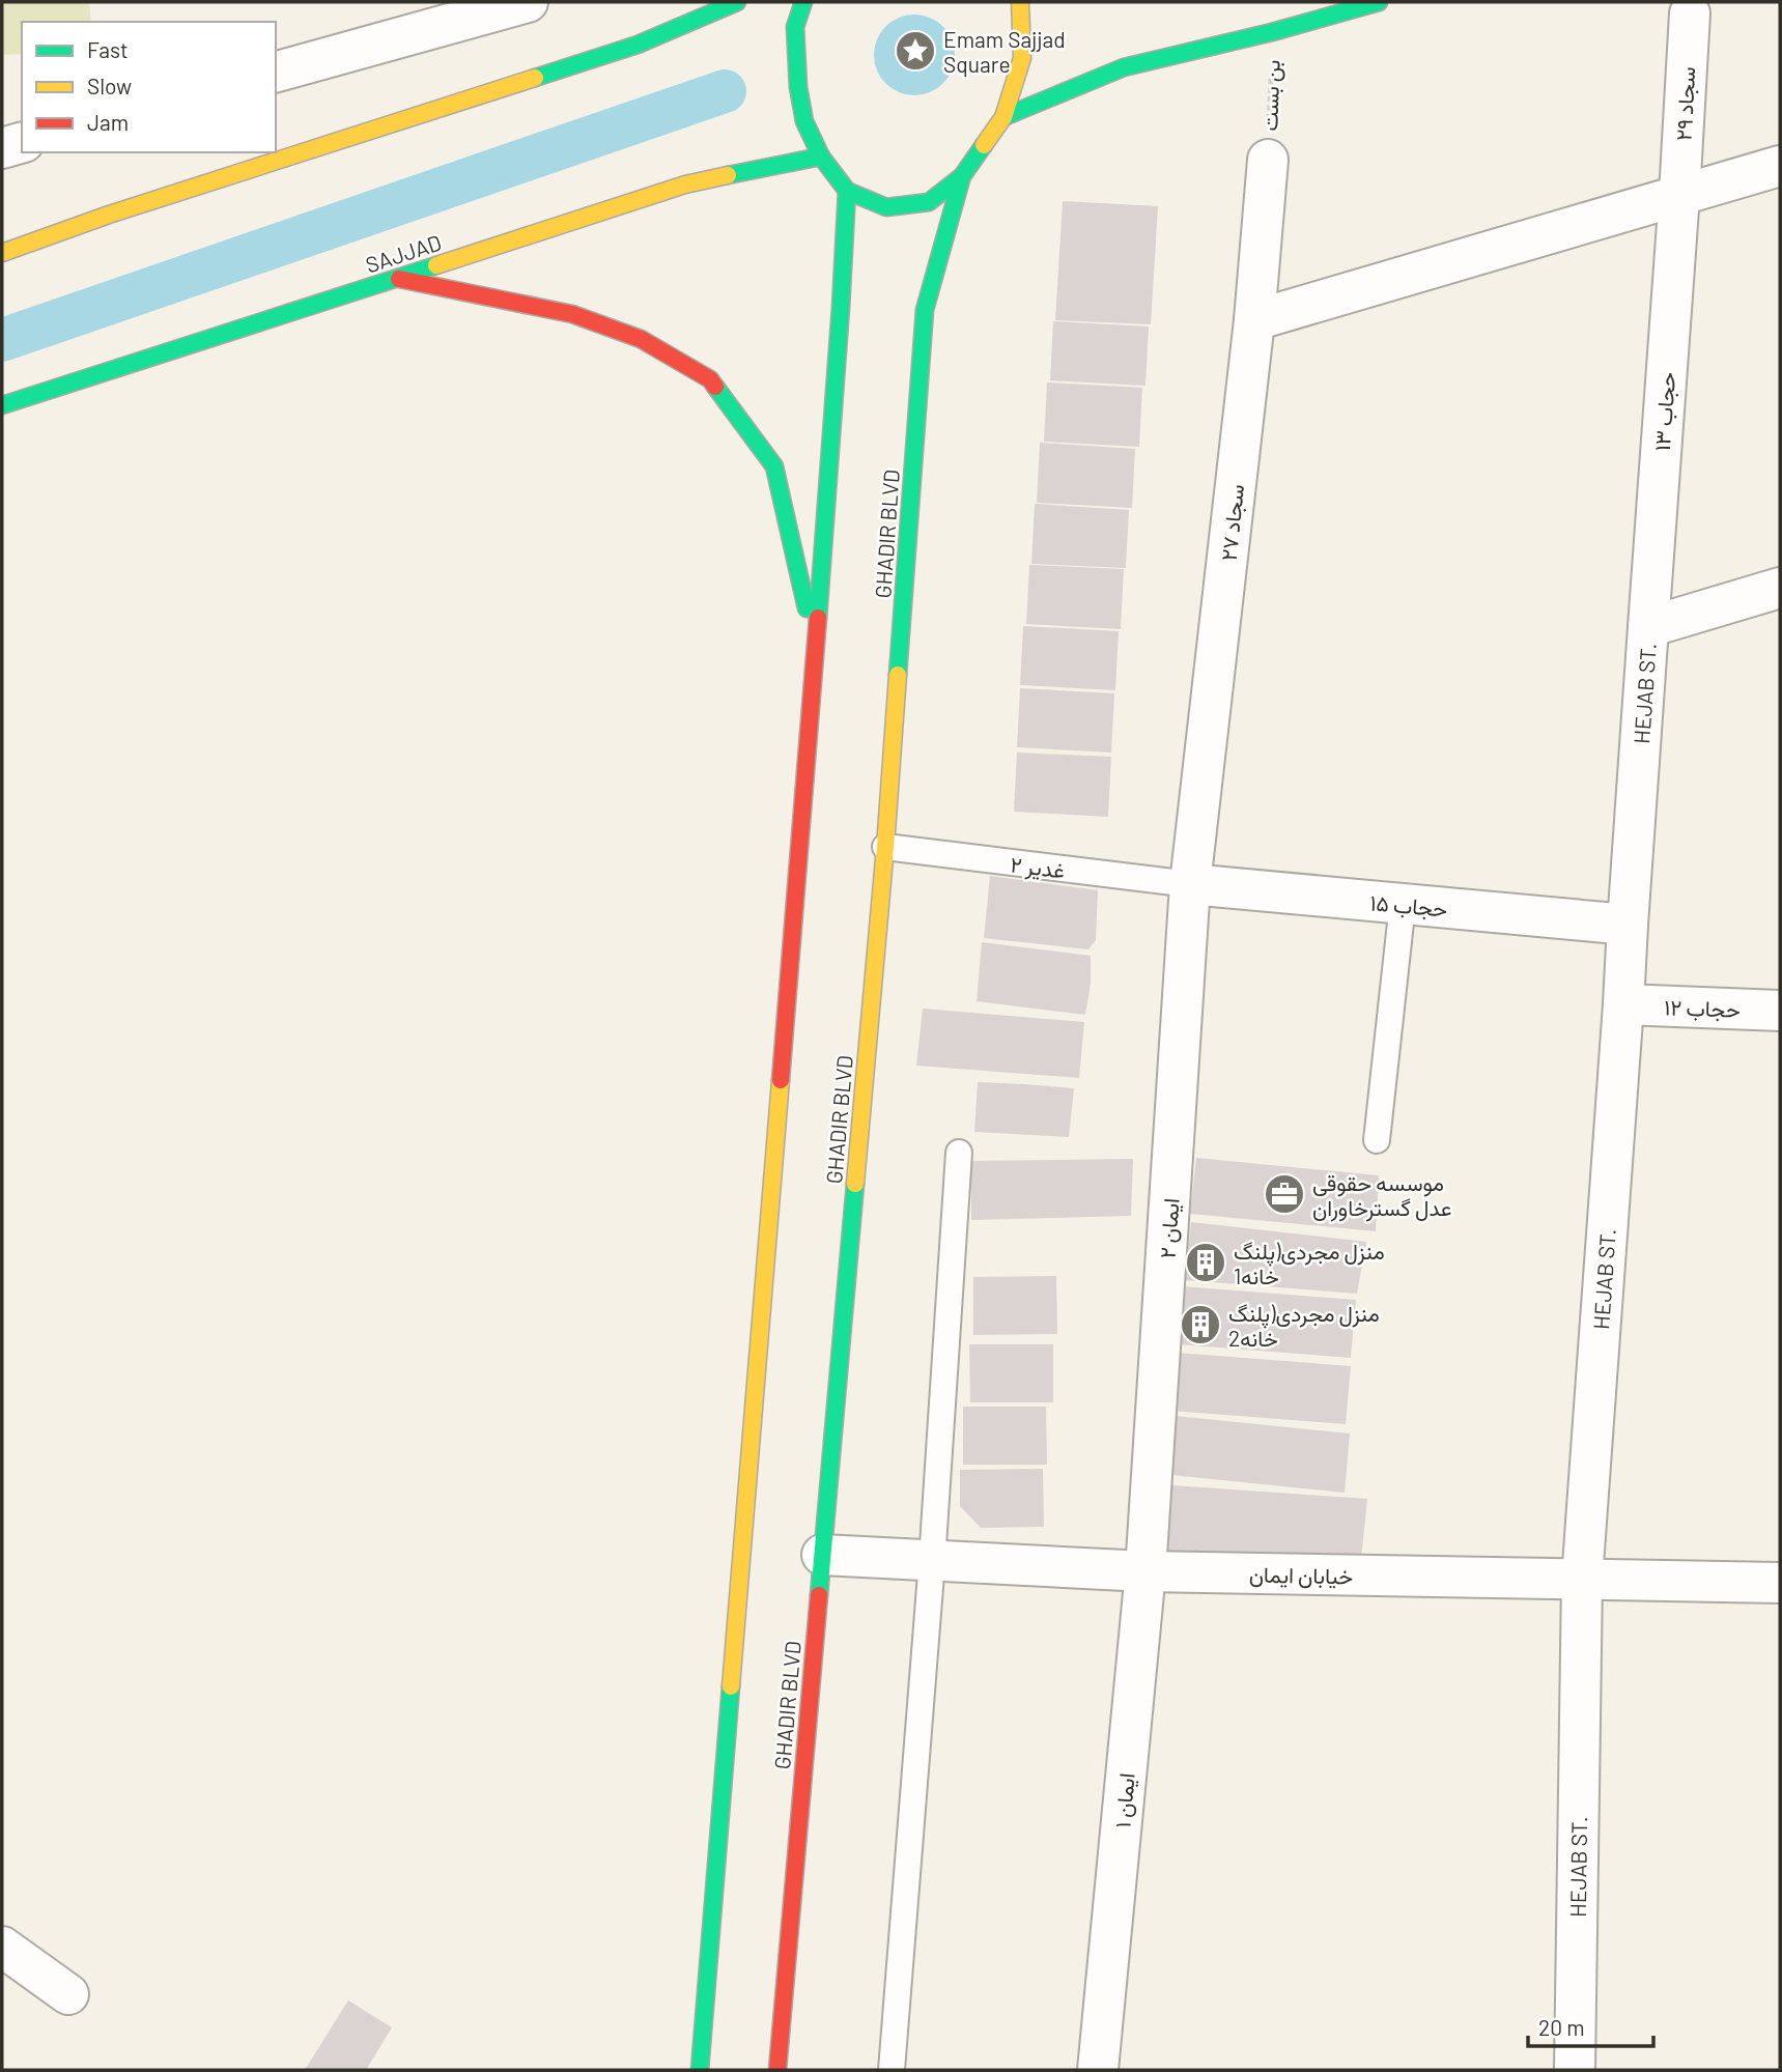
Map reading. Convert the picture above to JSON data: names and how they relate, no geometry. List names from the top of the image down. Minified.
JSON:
{"streets":{"main road":["SAJJAD","GHADIR BLVD"],"street":["سجاد ۲۹","حجاب ۱۳","سجاد ۲۷","HEJAB ST.","حجاب ۱۵","حجاب ۱۲","ایمان ۲","خیابان ایمان","ایمان ۱"],"lane":["غدیر ۲"],"path":["بن بست"]},"crossings":[["بن بست","سجاد ۲۷"],["سجاد ۲۹","حجاب ۱۳"],["حجاب ۱۳","HEJAB ST."],["سجاد ۲۷","غدیر ۲"],["سجاد ۲۷","حجاب ۱۵"],["سجاد ۲۷","ایمان ۲"],["GHADIR BLVD","غدیر ۲"],["GHADIR BLVD","خیابان ایمان"],["HEJAB ST.","حجاب ۱۵"],["HEJAB ST.","حجاب ۱۲"],["HEJAB ST.","خیابان ایمان"],["غدیر ۲","حجاب ۱۵"],["غدیر ۲","ایمان ۲"],["حجاب ۱۵","ایمان ۲"],["ایمان ۲","خیابان ایمان"],["ایمان ۲","ایمان ۱"],["خیابان ایمان","ایمان ۱"]],"places":{"place":["Emam Sajjad Square"],"office":["موسسه حقوقی عدل گسترخاوران"],"building":["منزل مجردی(پلنگ خانه1","منزل مجردی(پلنگ خانه2"]},"legend":["Fast","Slow","Jam"],"scale_bar":"20 m"}
